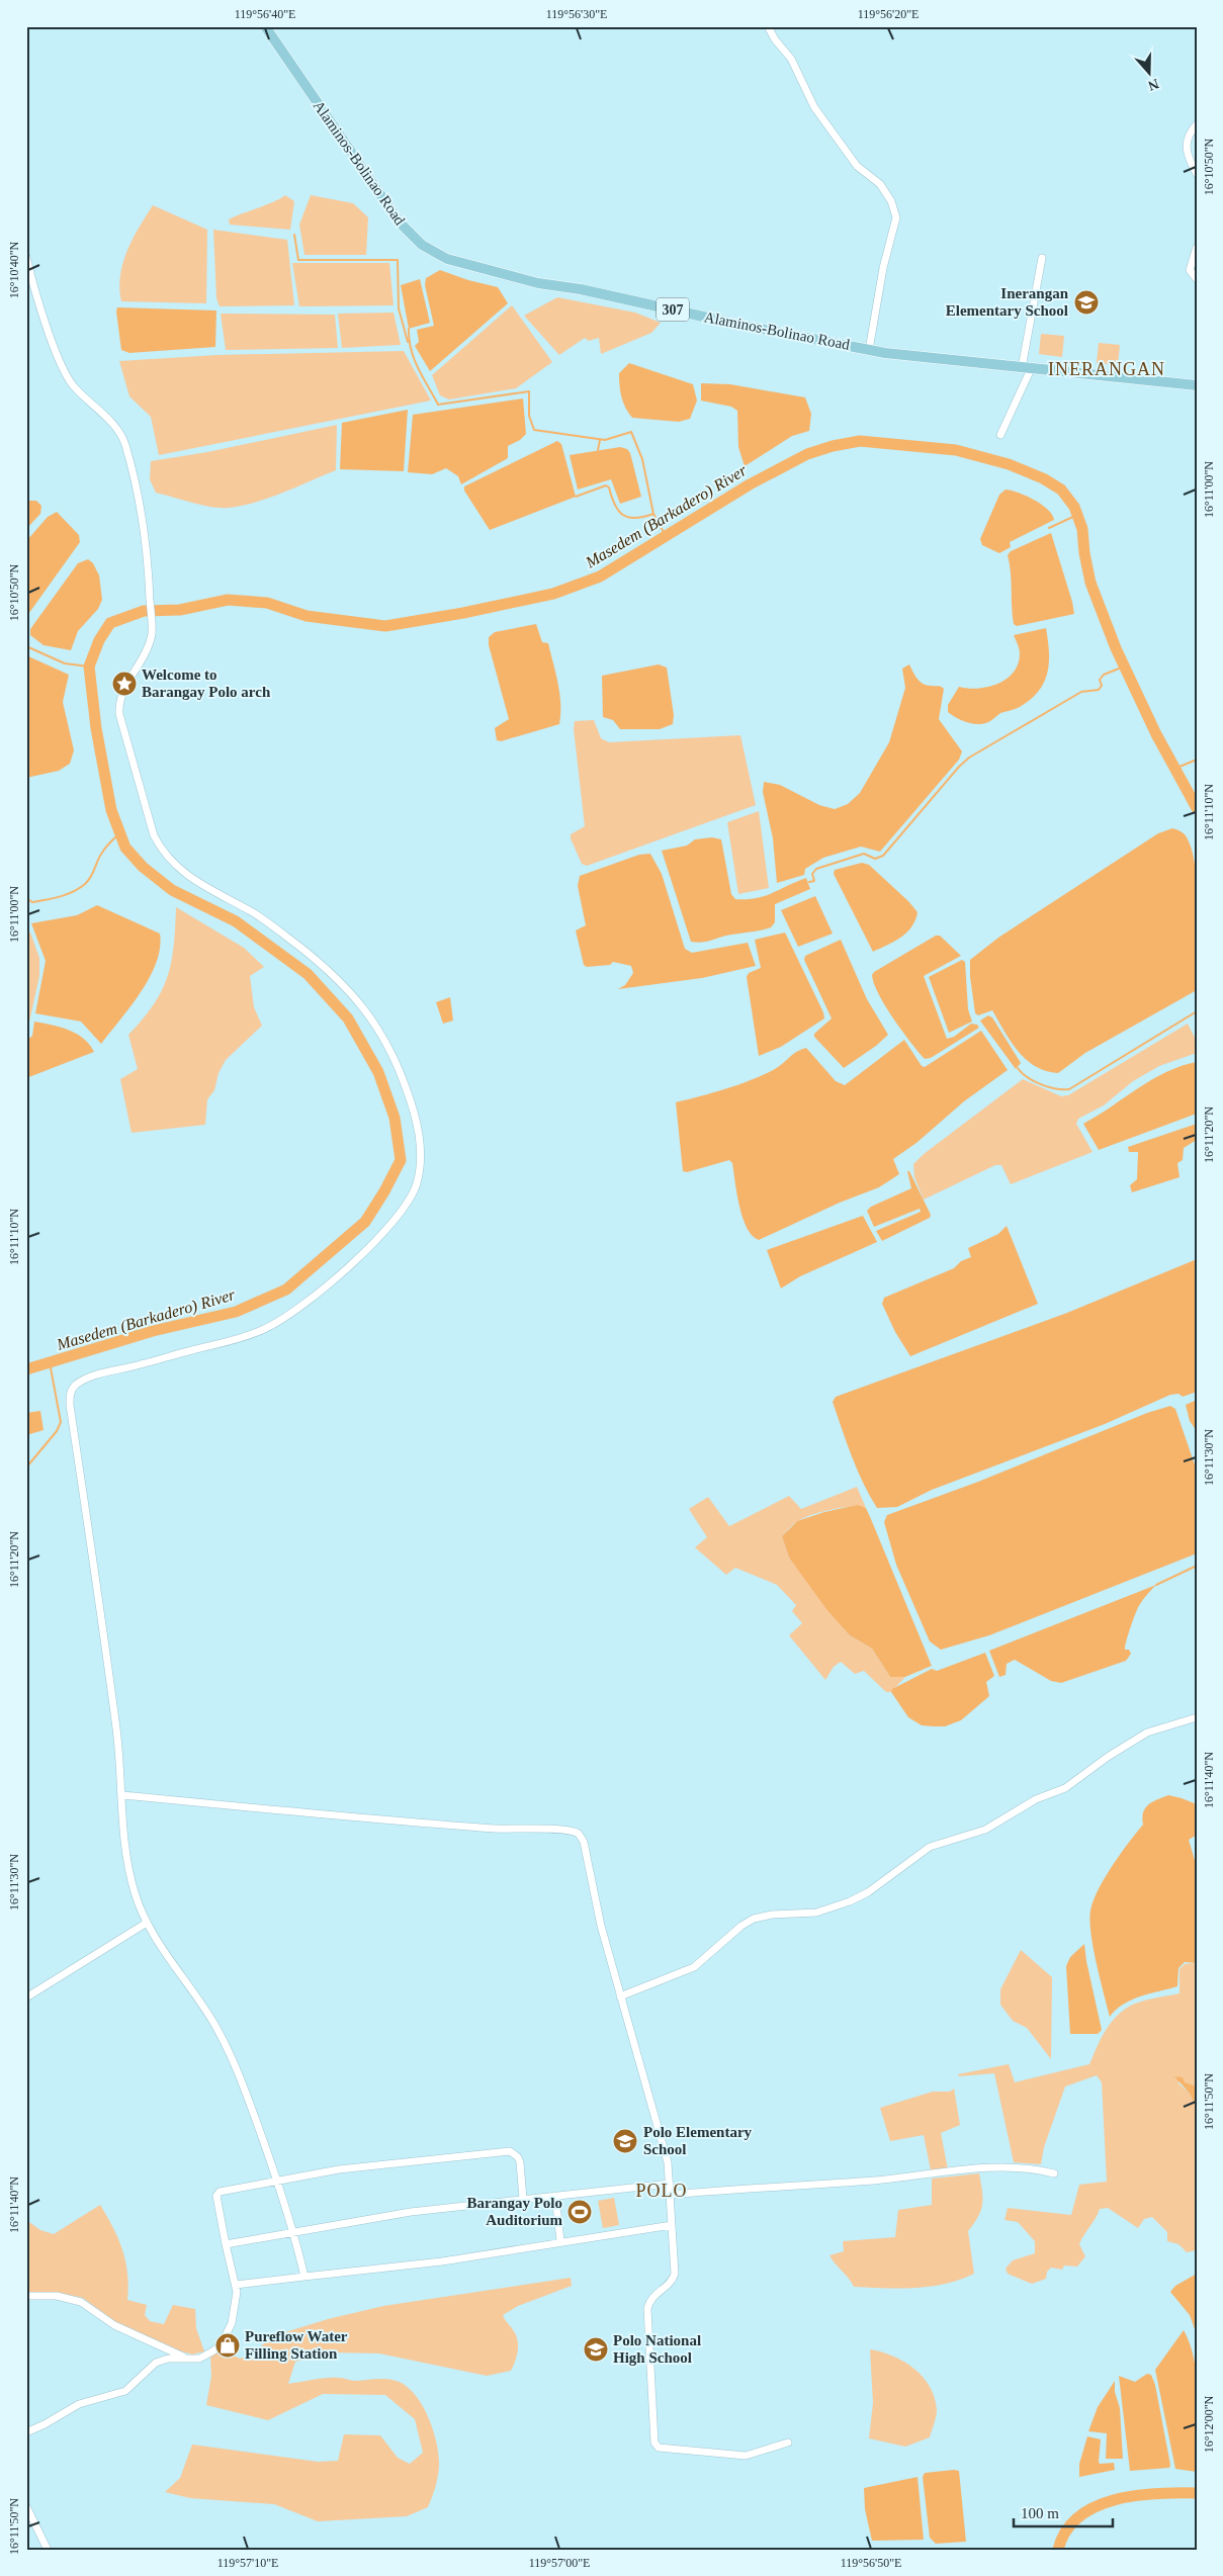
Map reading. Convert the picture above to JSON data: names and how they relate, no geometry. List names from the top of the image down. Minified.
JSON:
{"streets":{"main road":["Alaminos-Bolinao Road","307"]},"districts":["INERANGAN","POLO"],"water":["Masedem (Barkadero) River"],"places":{"school or university":["Inerangan Elementary School","Polo Elementary School","Polo National High School"],"place":["Welcome to Barangay Polo arch"],"sports":["Barangay Polo Auditorium"],"shop":["Pureflow Water Filling Station"]},"scale_bar":"100 m","north":"bottom","coordinates":["119°56'40\"E","119°56'30\"E","119°56'20\"E","16°10'50\"N","16°10'40\"N","16°11'00\"N","16°11'10\"N","16°11'20\"N","16°11'30\"N","16°11'40\"N","16°11'50\"N","16°12'00\"N","119°57'10\"E","119°57'00\"E","119°56'50\"E"]}
